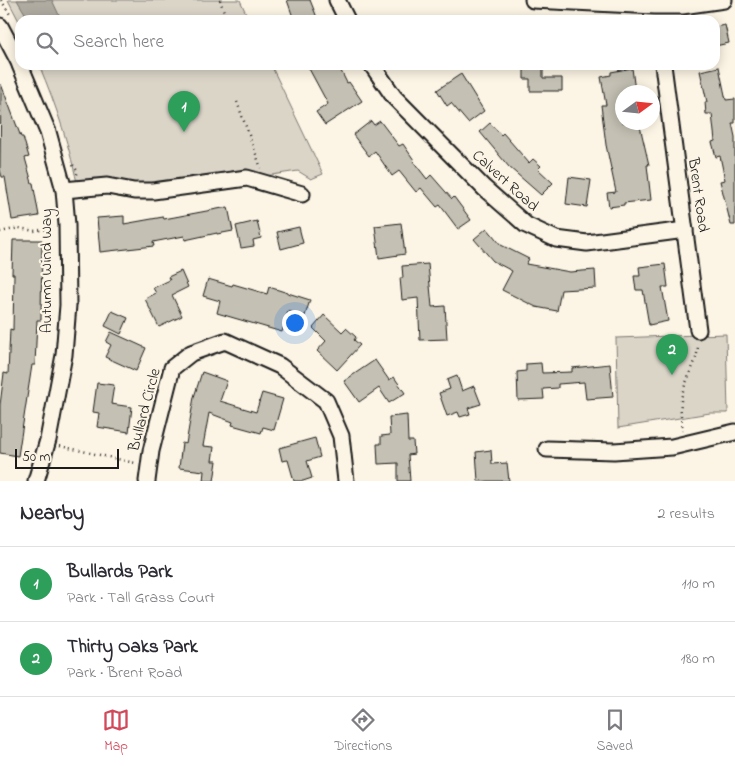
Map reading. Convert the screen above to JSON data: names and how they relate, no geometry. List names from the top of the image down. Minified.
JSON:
{"streets":{"street":["Calvert Road","Brent Road","Autumn Wind Way","Bullard Circle"]},"crossings":[["Calvert Road","Brent Road"]],"scale_bar":"50 m","north":"right","page":{"search":"Search here","pins":["1","2"],"scale":"50 m","heading":["Nearby","2 results"],"list":[{"mark":"1","name":"Bullards Park","note":"Park · Tall Grass Court","value":"110 m"},{"mark":"2","name":"Thirty Oaks Park","note":"Park · Brent Road","value":"180 m"}],"nav":["Map","Directions","Saved"]}}
